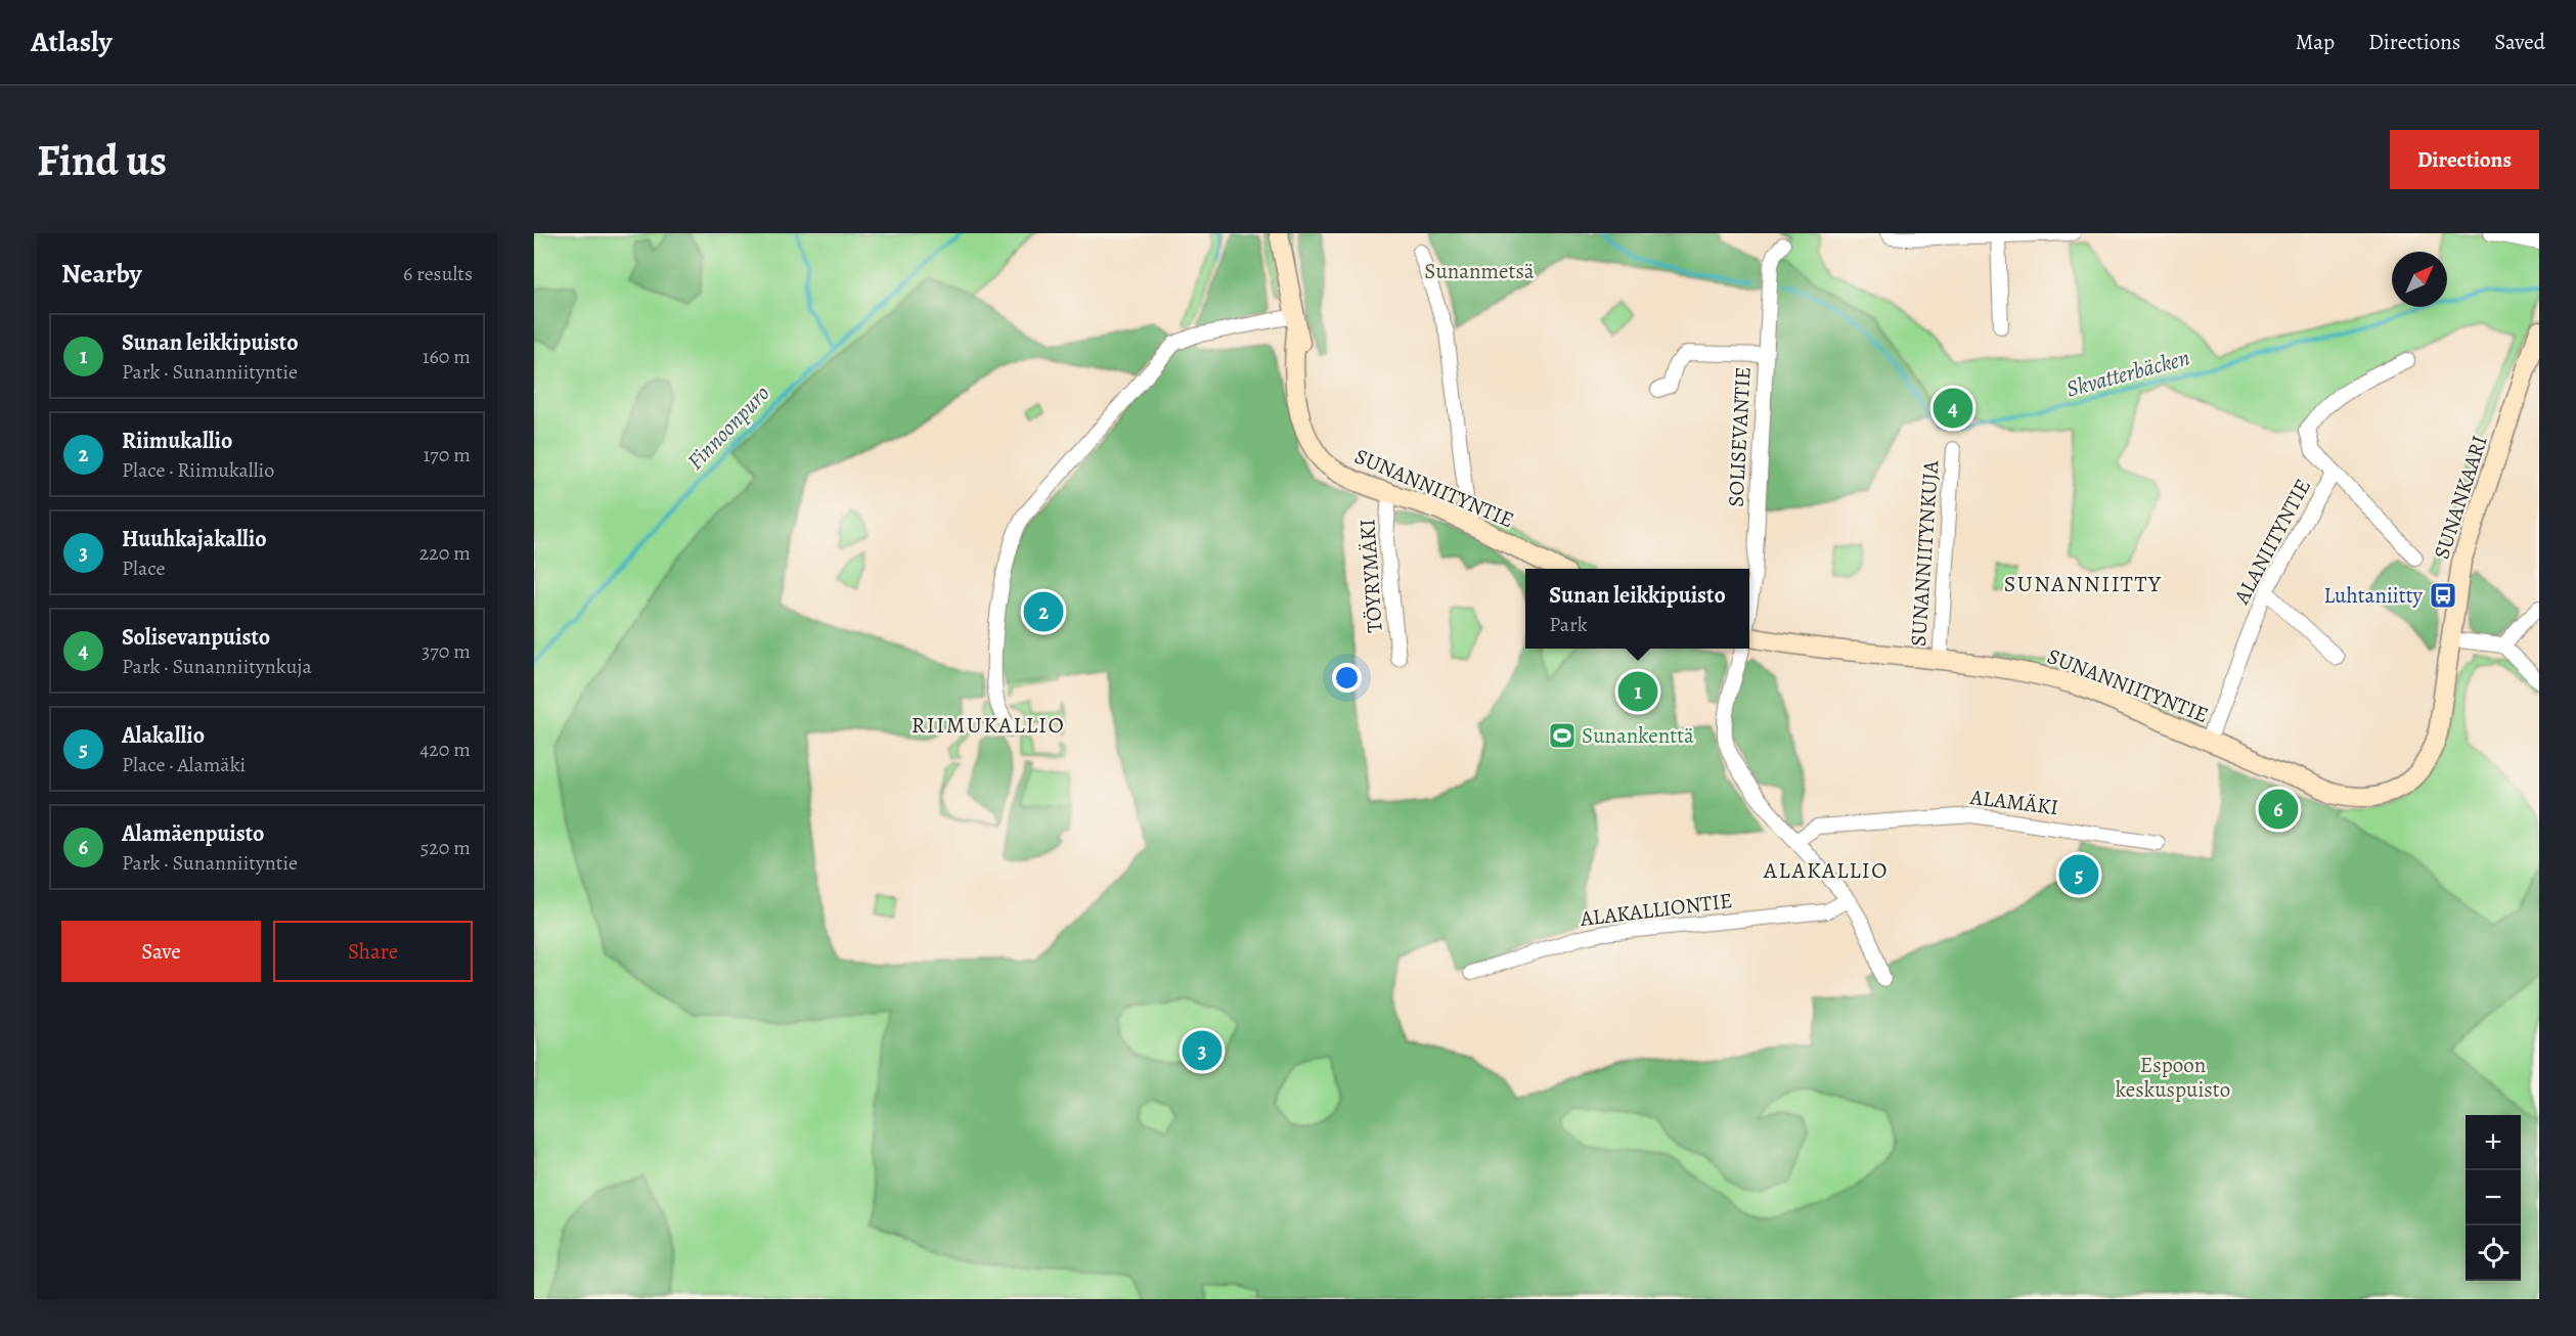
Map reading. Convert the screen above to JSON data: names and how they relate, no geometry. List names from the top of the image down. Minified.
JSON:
{"streets":{"street":["SOLISEVANTIE","SUNANNIITYNTIE","SUNANKAARI","ALANIITYNTIE","SUNANNIITYNKUJA","TÖYRYMÄKI","ALAMÄKI","ALAKALLIONTIE"]},"crossings":[["SUNANNIITYNTIE","SUNANKAARI"],["SUNANNIITYNTIE","ALANIITYNTIE"],["SUNANNIITYNTIE","SUNANNIITYNKUJA"],["SUNANNIITYNTIE","TÖYRYMÄKI"]],"districts":["SUNANNIITTY","RIIMUKALLIO","ALAKALLIO"],"water":["Skvatterbäcken","Finnoonpuro"],"parks":["Sunanmetsä","Espoon keskuspuisto"],"places":{"bus stop":["Luhtaniitty"],"sports":["Sunankenttä"]},"north":"top right","page":{"header":"Atlasly","nav":["Map","Directions","Saved"],"buttons":["Directions",["Save","Share"]],"title":"Find us","heading":["Nearby","6 results"],"list":[{"mark":"1","name":"Sunan leikkipuisto","note":"Park · Sunanniityntie","value":"160 m"},{"mark":"2","name":"Riimukallio","note":"Place · Riimukallio","value":"170 m"},{"mark":"3","name":"Huuhkajakallio","note":"Place","value":"220 m"},{"mark":"4","name":"Solisevanpuisto","note":"Park · Sunanniitynkuja","value":"370 m"},{"mark":"5","name":"Alakallio","note":"Place · Alamäki","value":"420 m"},{"mark":"6","name":"Alamäenpuisto","note":"Park · Sunanniityntie","value":"520 m"}],"pins":["4","2","1","6","5","3"],"popup":["Sunan leikkipuisto","Park"],"map_buttons":["+","−"]}}
